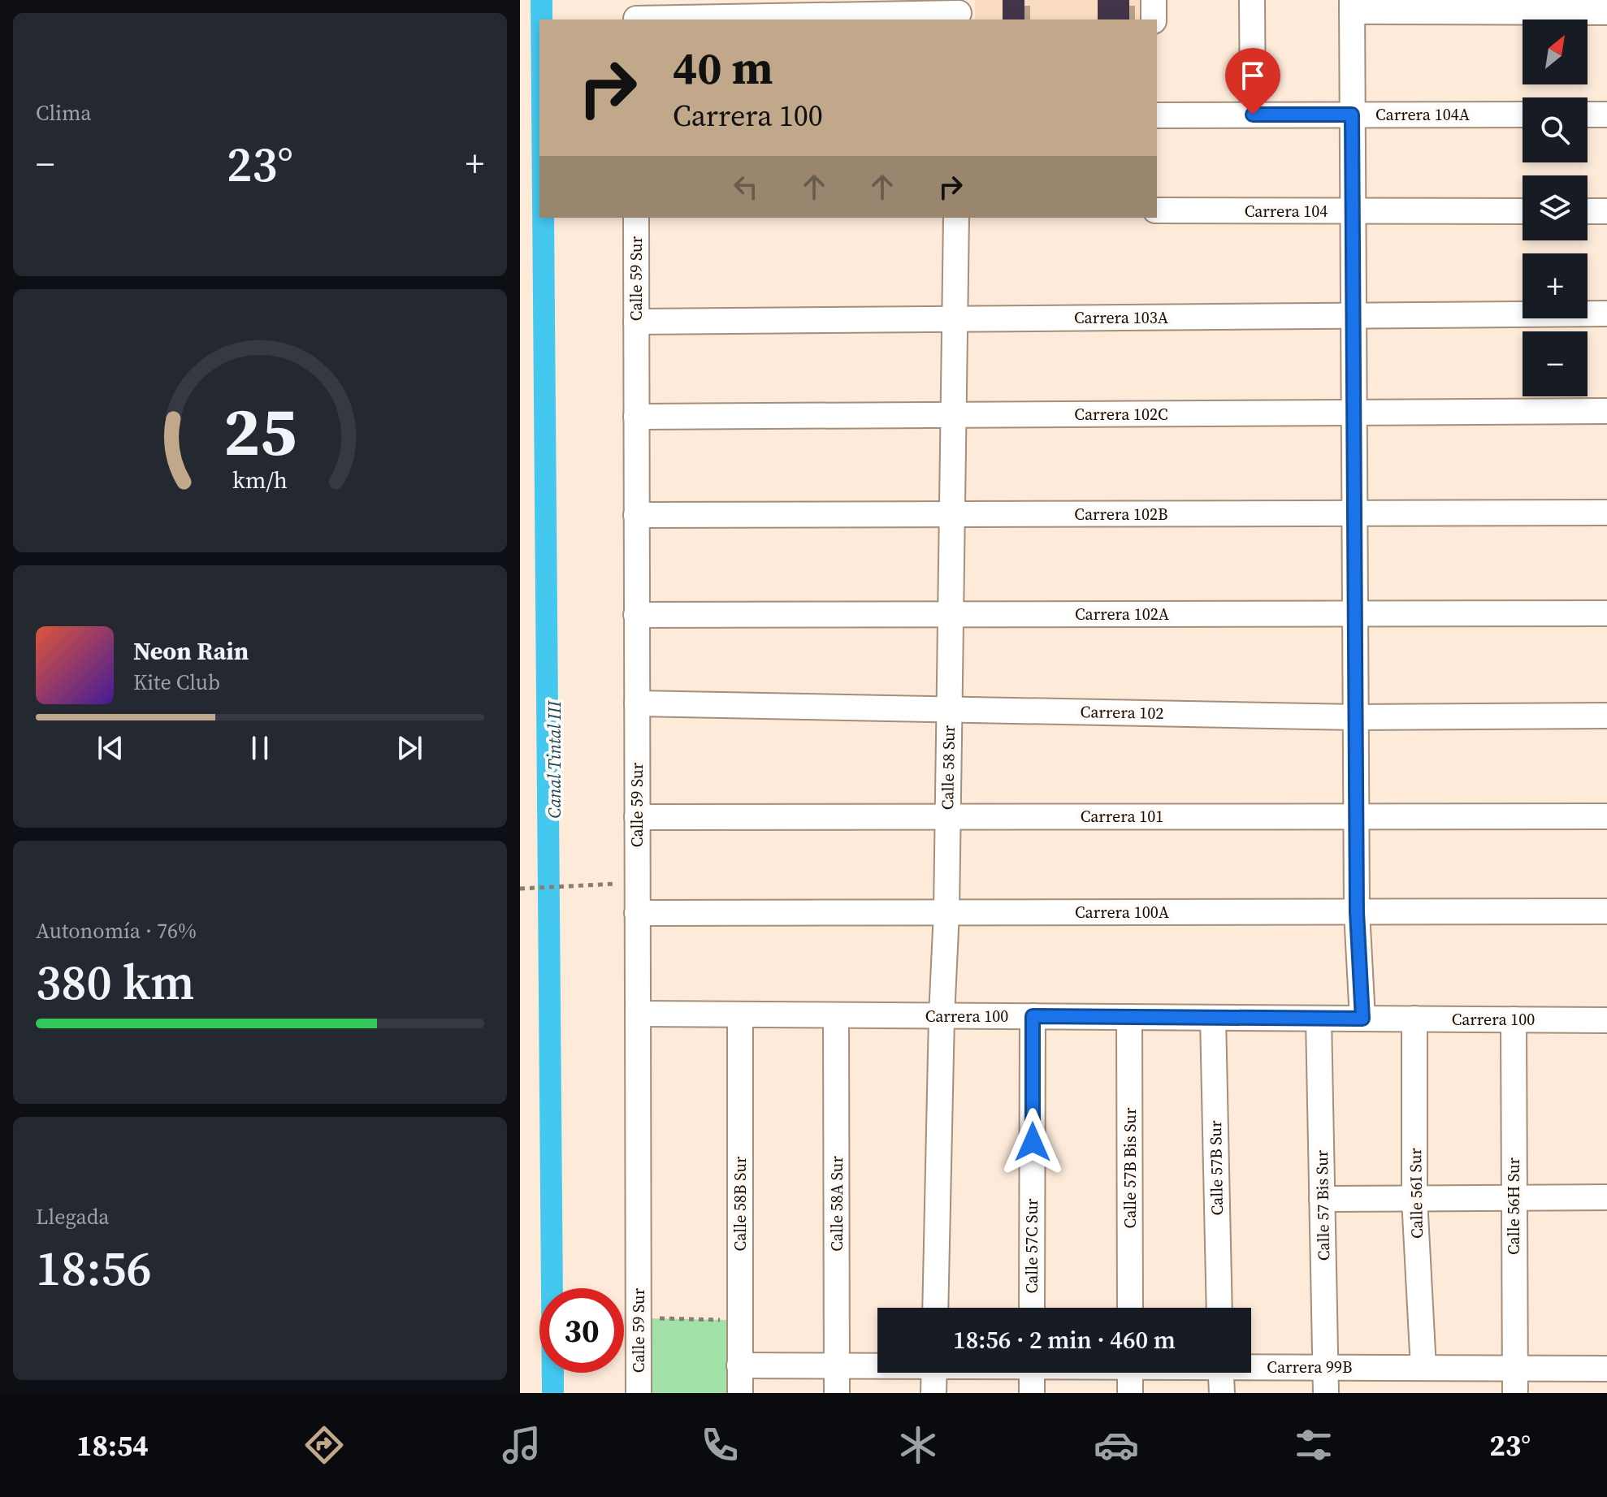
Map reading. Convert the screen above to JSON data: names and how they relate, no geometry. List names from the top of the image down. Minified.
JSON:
{"streets":{"street":["Carrera 104A","Carrera 104","Calle 59 Sur","Carrera 103A","Carrera 102C","Carrera 102B","Carrera 102A","Carrera 102","Calle 58 Sur","Carrera 101","Carrera 100A","Carrera 100","Calle 57B Bis Sur","Calle 57B Sur","Calle 56I Sur","Calle 58B Sur","Calle 58A Sur","Calle 57 Bis Sur","Calle 56H Sur","Calle 57C Sur","Carrera 99B"]},"crossings":[["Calle 59 Sur","Carrera 103A"],["Calle 59 Sur","Carrera 102C"],["Calle 59 Sur","Carrera 102B"],["Calle 59 Sur","Carrera 102A"],["Calle 59 Sur","Carrera 102"],["Calle 59 Sur","Carrera 101"],["Calle 59 Sur","Carrera 100A"],["Calle 59 Sur","Carrera 100"],["Carrera 103A","Calle 58 Sur"],["Carrera 102C","Calle 58 Sur"],["Carrera 102B","Calle 58 Sur"],["Carrera 102A","Calle 58 Sur"],["Carrera 102","Calle 58 Sur"],["Calle 58 Sur","Carrera 101"],["Calle 58 Sur","Carrera 100A"],["Calle 58 Sur","Carrera 100"],["Carrera 100","Calle 57B Bis Sur"],["Carrera 100","Calle 57B Sur"],["Carrera 100","Calle 56I Sur"],["Carrera 100","Calle 58B Sur"],["Carrera 100","Calle 58A Sur"],["Carrera 100","Calle 57 Bis Sur"],["Carrera 100","Calle 56H Sur"],["Carrera 100","Calle 57C Sur"],["Calle 56I Sur","Carrera 99B"],["Calle 58B Sur","Carrera 99B"],["Calle 58A Sur","Carrera 99B"],["Calle 57 Bis Sur","Carrera 99B"],["Calle 56H Sur","Carrera 99B"]],"water":["Canal Tintal III"],"north":"top right","page":{"tile":["Clima",["Autonomía · 76%","380 km"],["Llegada","18:56"]],"map_buttons":["+","−"],"turn":["40 m","Carrera 100"],"heat":["−","23°","+"],"song":["Neon Rain","Kite Club"],"limit":"30","trip":"18:56 · 2 min · 460 m","tabs":["18:54","23°"],"gauge":["25","km/h"]}}
